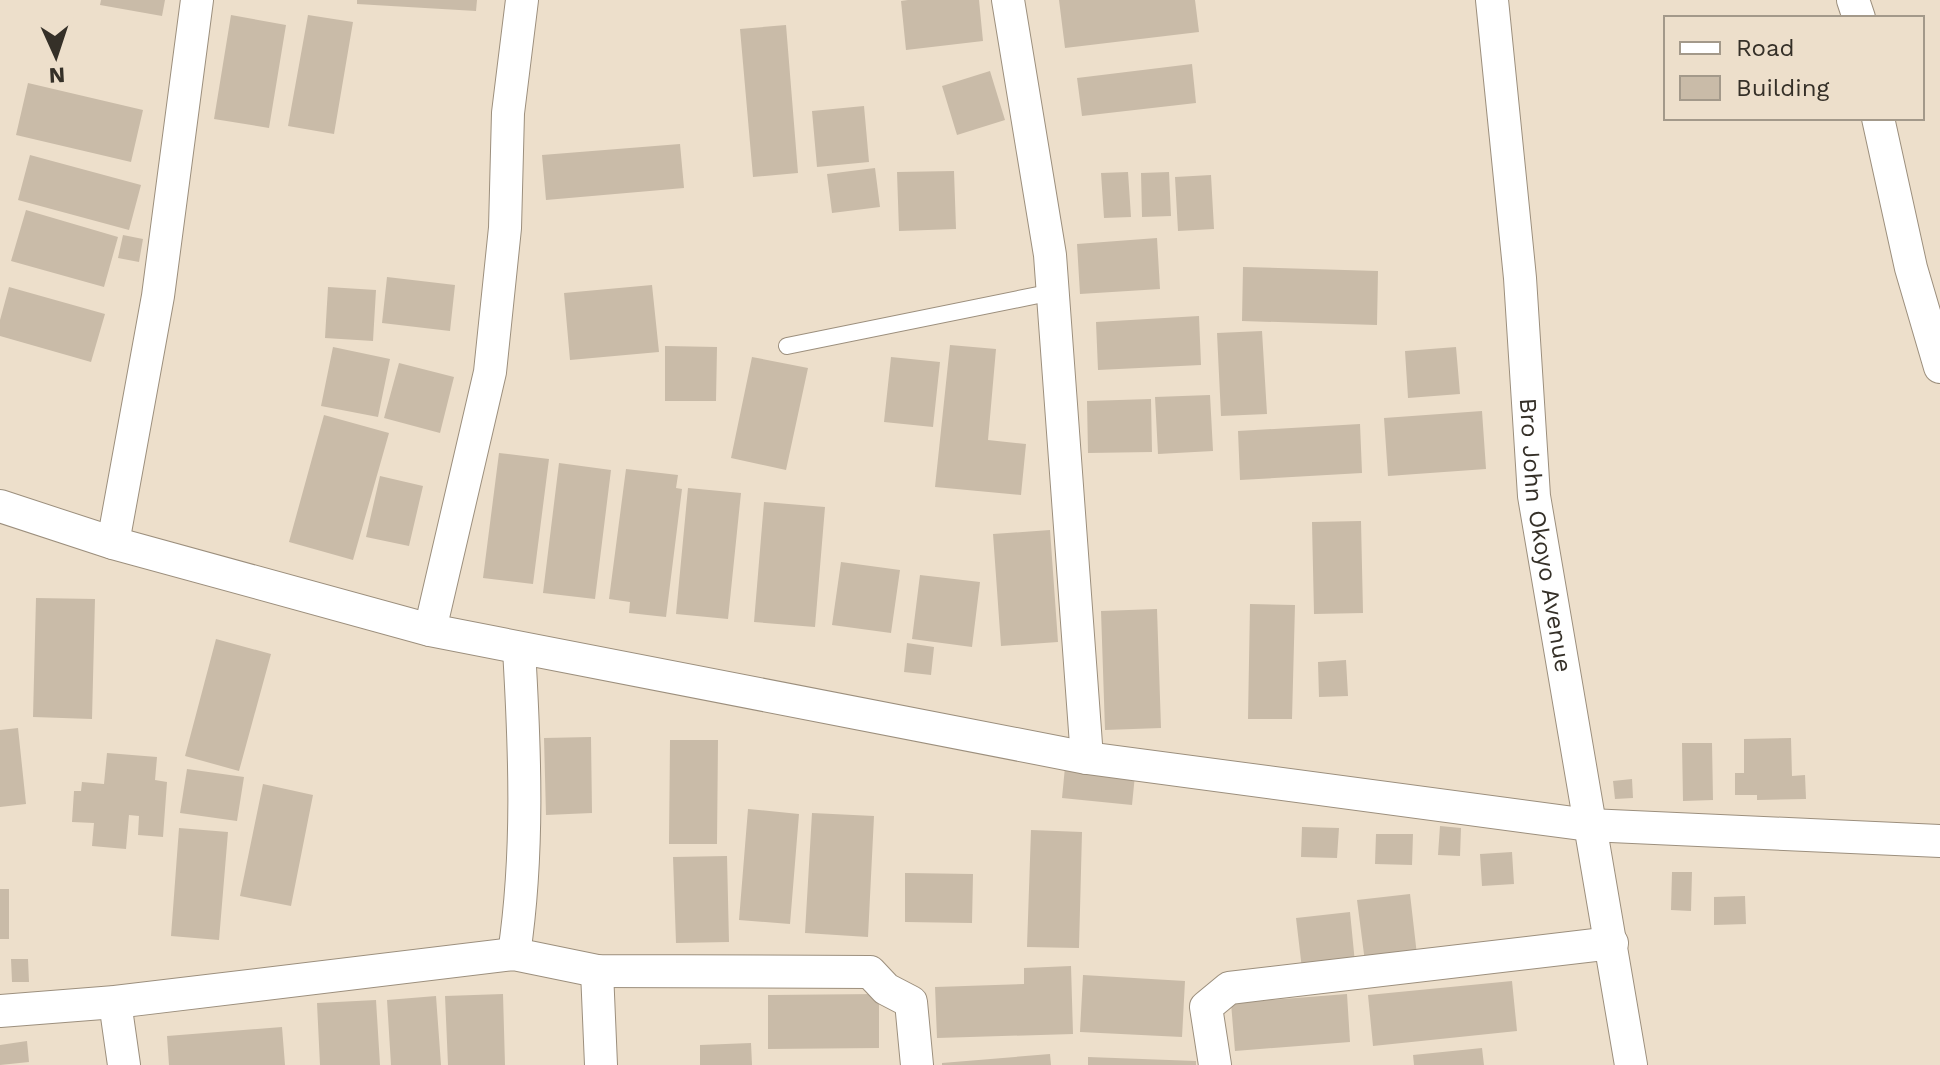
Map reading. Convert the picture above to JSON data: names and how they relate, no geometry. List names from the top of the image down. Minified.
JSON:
{"streets":{"street":["Bro John Okoyo Avenue"]},"legend":["Road","Building"],"north":"bottom"}
